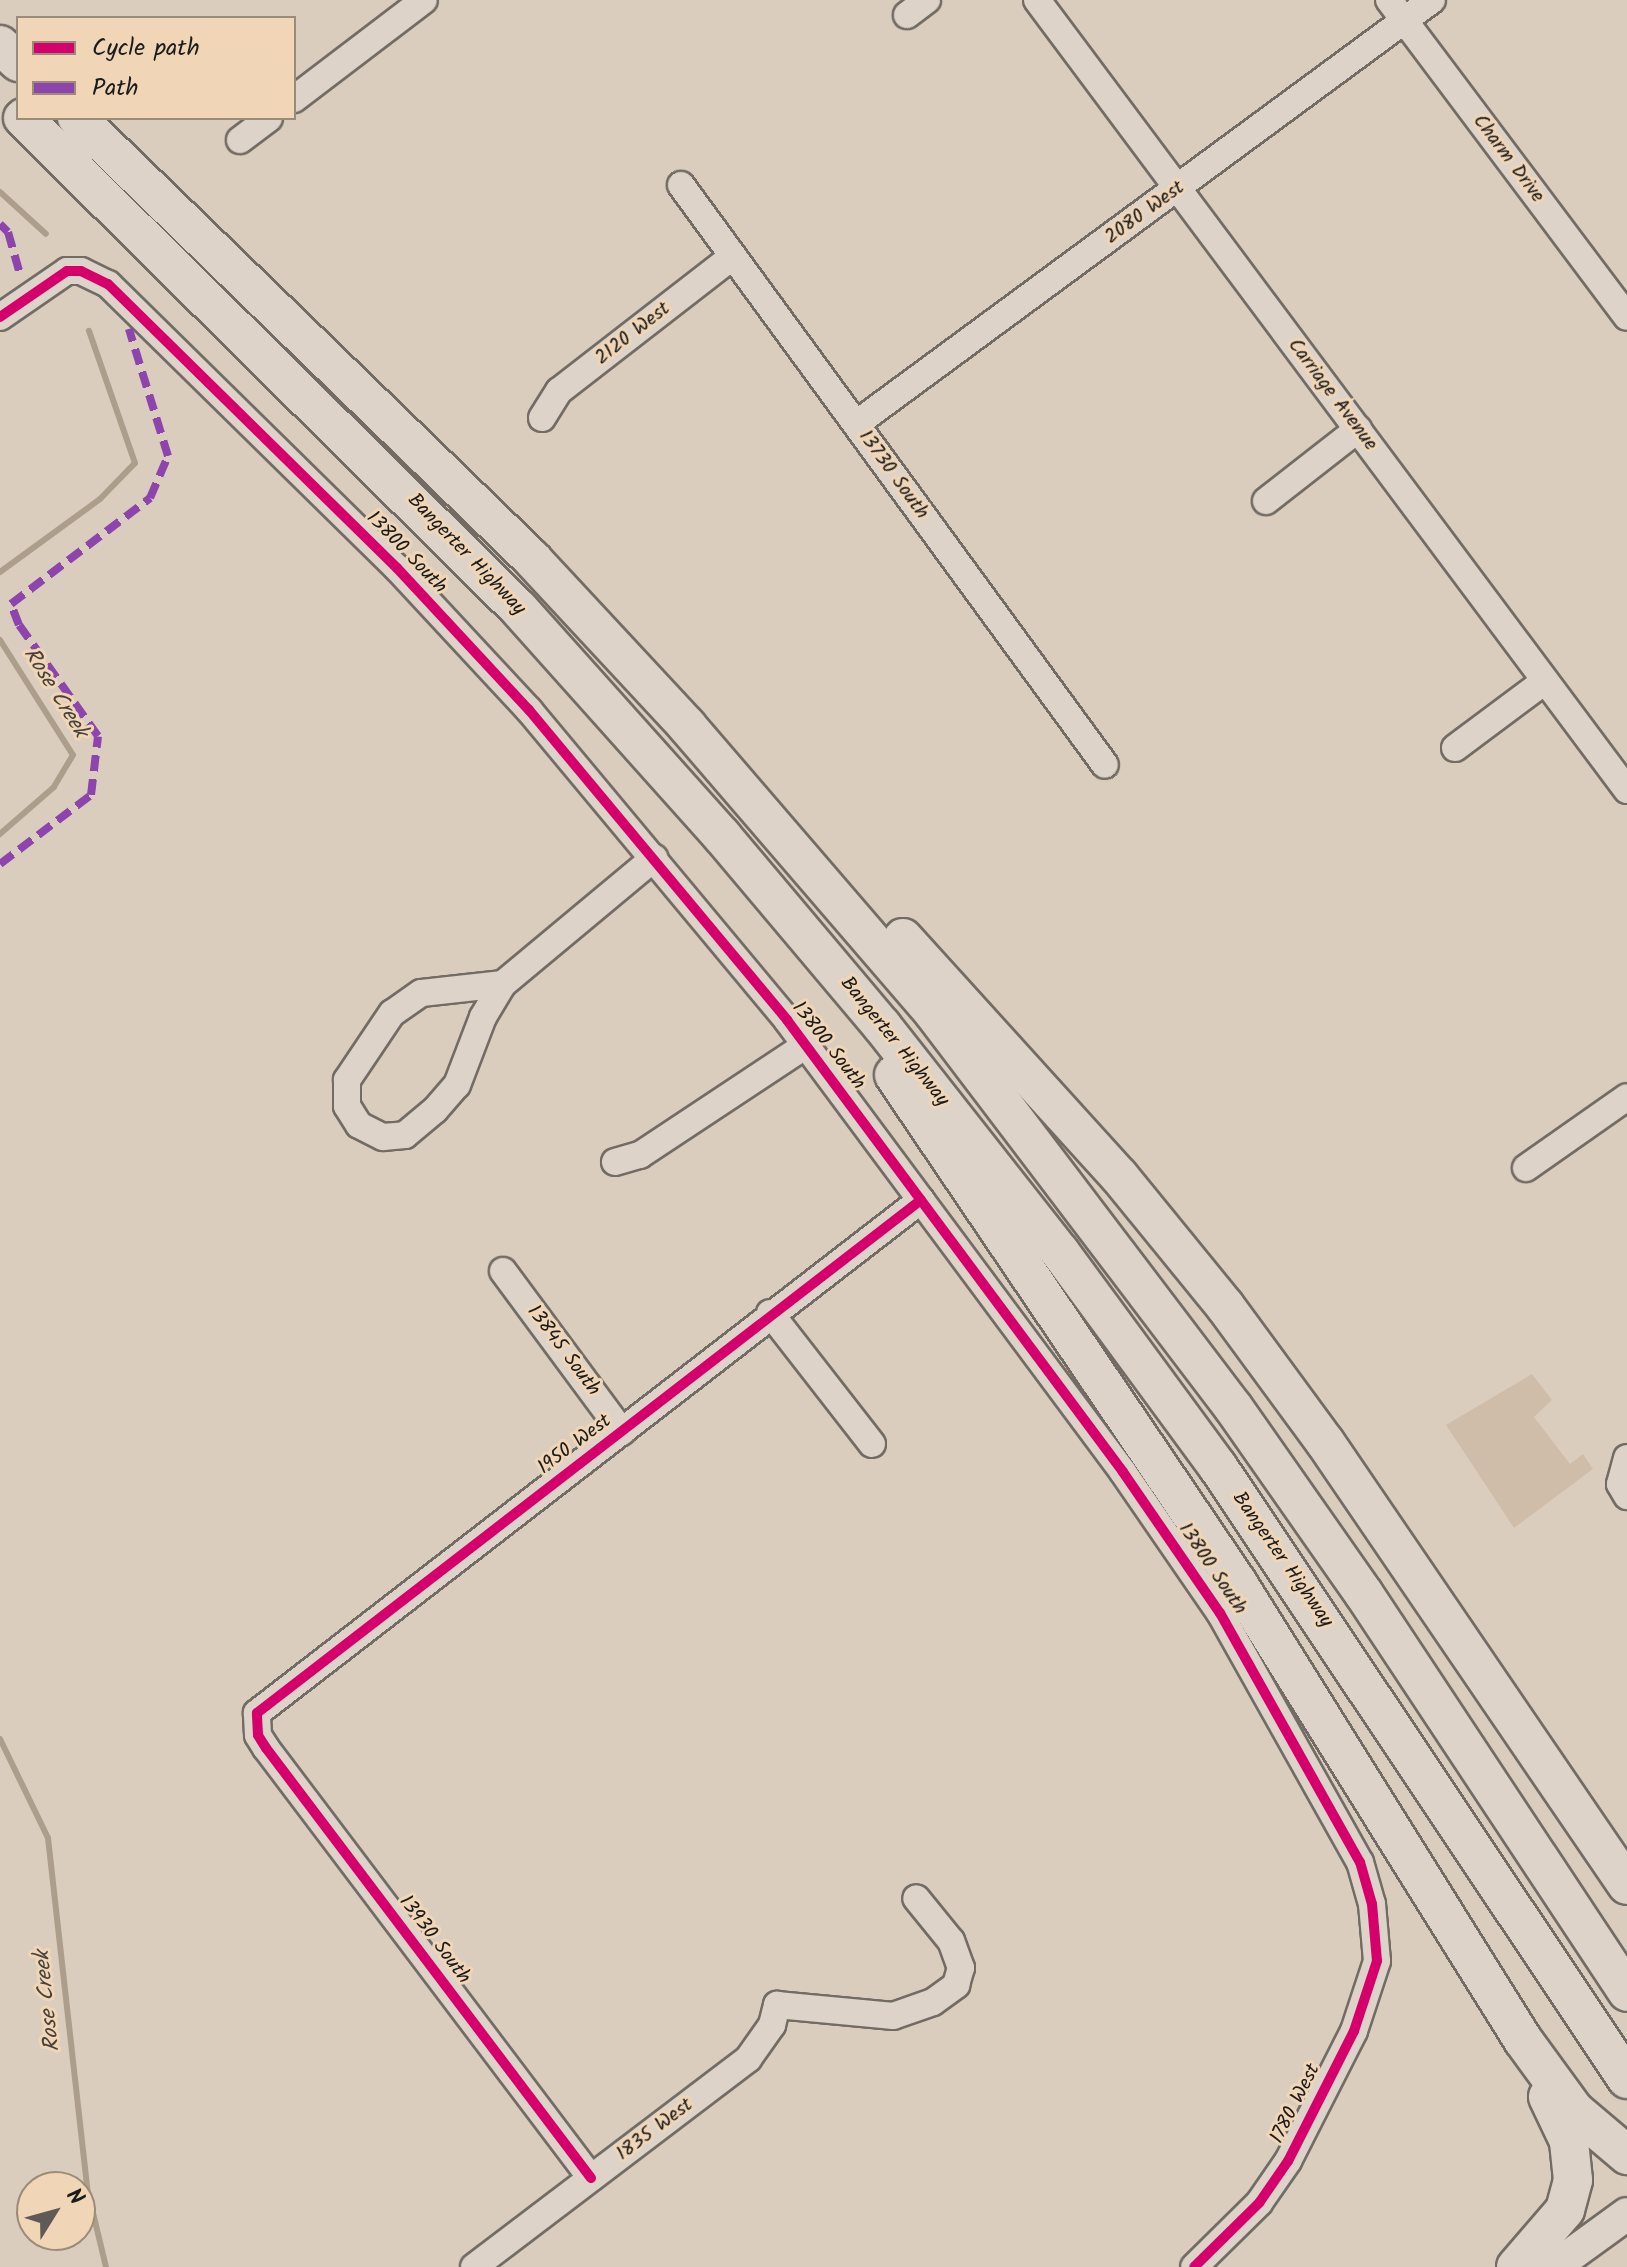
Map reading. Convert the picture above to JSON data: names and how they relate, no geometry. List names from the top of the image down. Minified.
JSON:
{"streets":{"highway":["Bangerter Highway"],"street":["Charm Drive","2080 West","2120 West","Carriage Avenue","13730 South","13800 South","13845 South","1950 West","13930 South","1780 West","1835 West"]},"crossings":[["Charm Drive","2080 West"],["2080 West","Carriage Avenue"],["2080 West","13730 South"],["2120 West","13730 South"],["13800 South","1950 West"],["13800 South","1780 West"],["13845 South","1950 West"],["1950 West","13930 South"],["13930 South","1835 West"]],"water":["Rose Creek"],"legend":["Cycle path","Path"],"north":"top right"}
